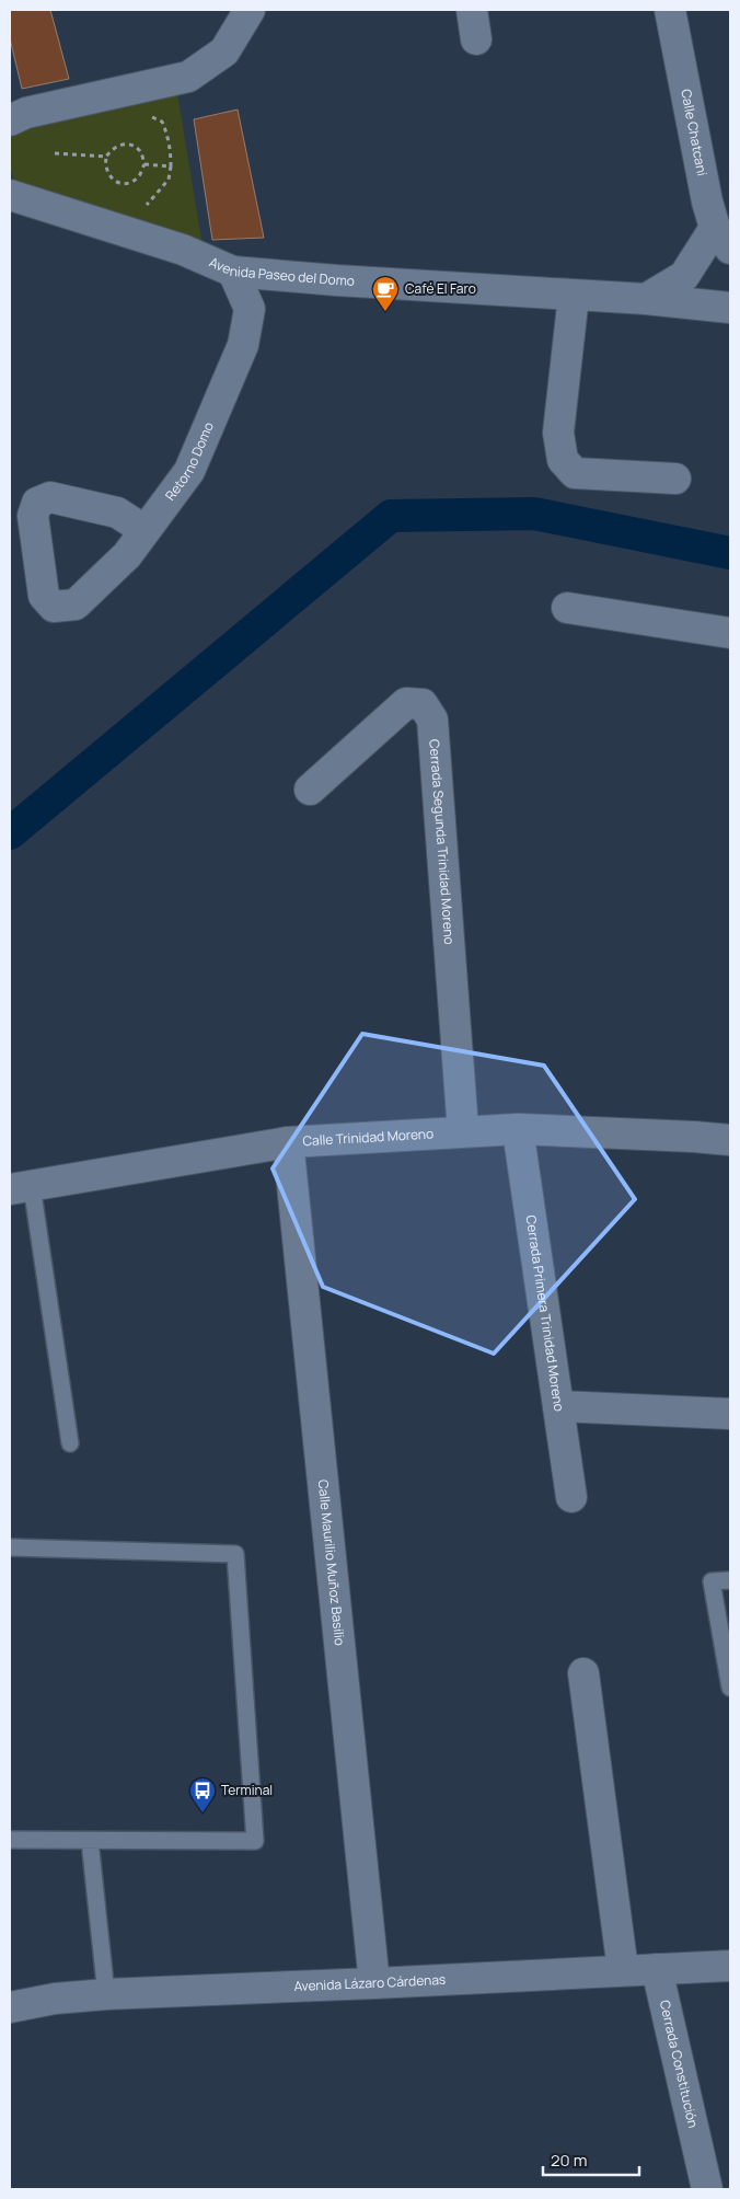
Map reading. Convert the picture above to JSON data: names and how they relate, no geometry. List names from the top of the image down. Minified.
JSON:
{"streets":{"street":["Calle Chatcani","Avenida Paseo del Domo","Retorno Domo","Cerrada Segunda Trinidad Moreno","Calle Trinidad Moreno","Cerrada Primera Trinidad Moreno","Calle Maurilio Muñoz Basilio","Avenida Lázaro Cárdenas","Cerrada Constitución"]},"crossings":[["Avenida Paseo del Domo","Retorno Domo"],["Cerrada Segunda Trinidad Moreno","Calle Trinidad Moreno"],["Calle Trinidad Moreno","Cerrada Primera Trinidad Moreno"],["Calle Trinidad Moreno","Calle Maurilio Muñoz Basilio"],["Calle Maurilio Muñoz Basilio","Avenida Lázaro Cárdenas"],["Avenida Lázaro Cárdenas","Cerrada Constitución"]],"places":{"cafe":["Café El Faro"],"bus stop":["Terminal"]},"scale_bar":"20 m"}
